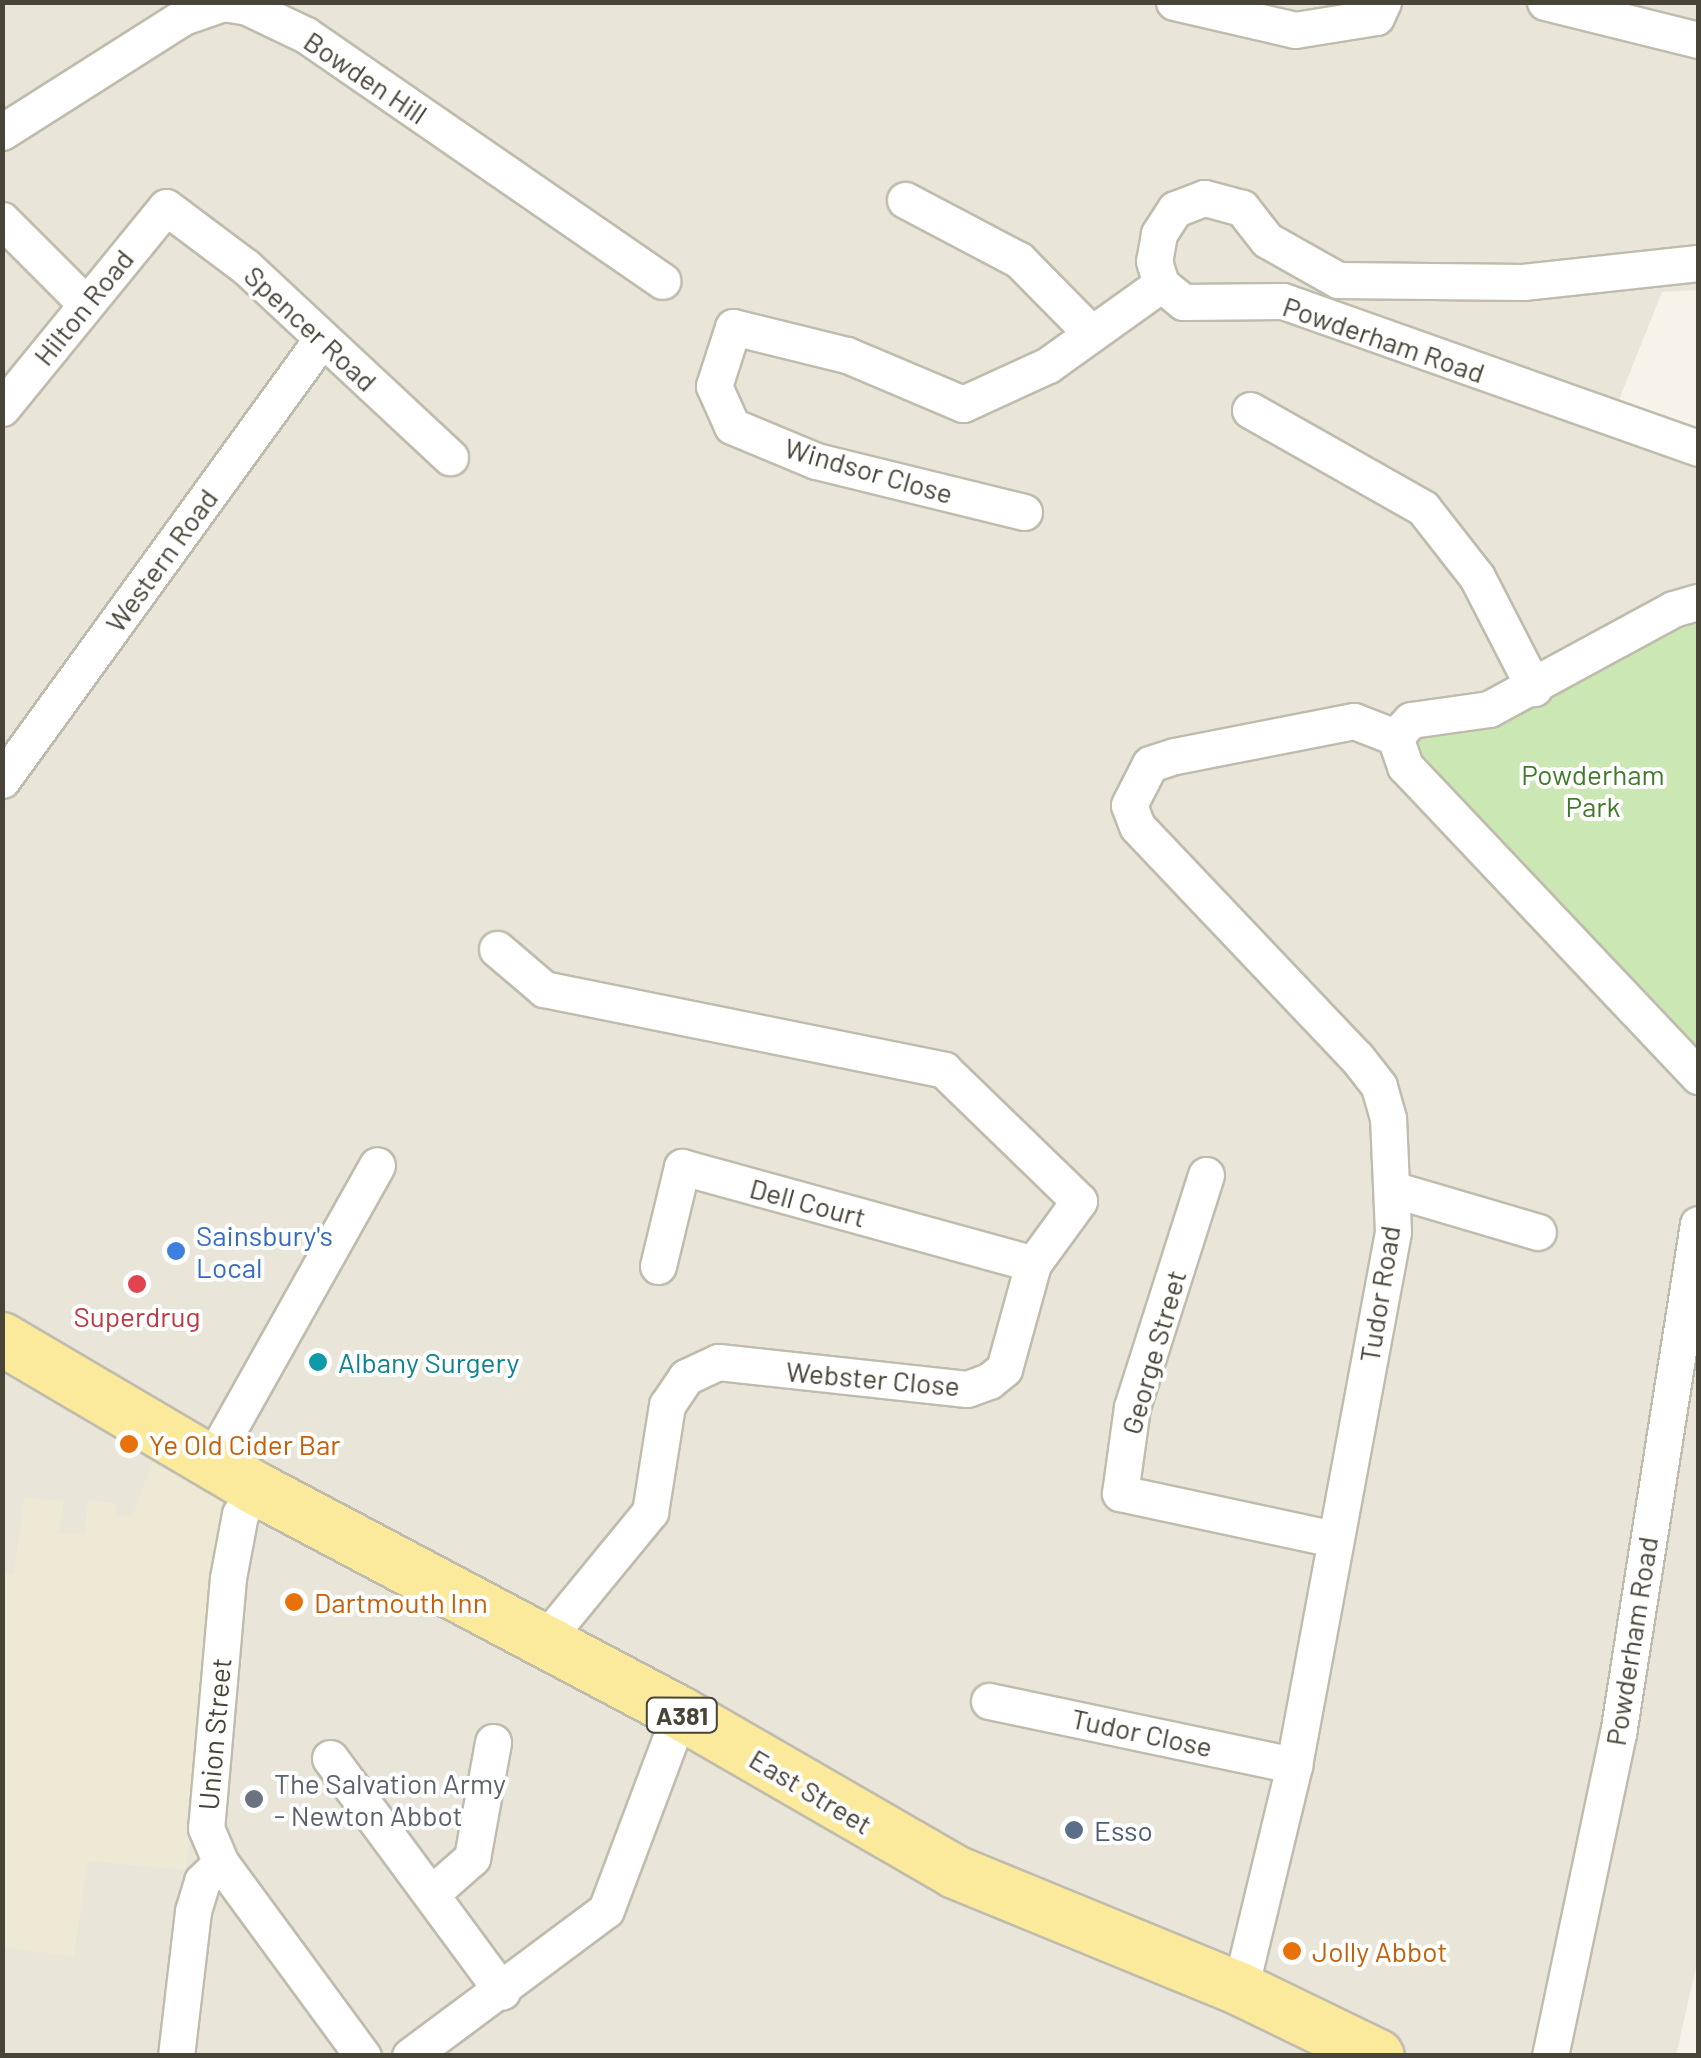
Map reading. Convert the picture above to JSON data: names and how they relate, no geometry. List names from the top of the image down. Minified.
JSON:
{"streets":{"main road":["A381","East Street"],"street":["Bowden Hill","Hilton Road","Spencer Road","Powderham Road","Windsor Close","Western Road","Dell Court","Tudor Road","George Street","Webster Close","Tudor Close","Union Street"]},"crossings":[["Hilton Road","Spencer Road"],["Spencer Road","Western Road"],["Powderham Road","Windsor Close"],["Dell Court","Webster Close"],["Tudor Road","George Street"],["Tudor Road","Tudor Close"],["Tudor Road","East Street"],["Webster Close","East Street"],["Union Street","East Street"]],"parks":["Powderham Park"],"places":["Sainsbury's Local","Superdrug","Albany Surgery","Ye Old Cider Bar","Dartmouth Inn","The Salvation Army - Newton Abbot","Esso","Jolly Abbot"]}
